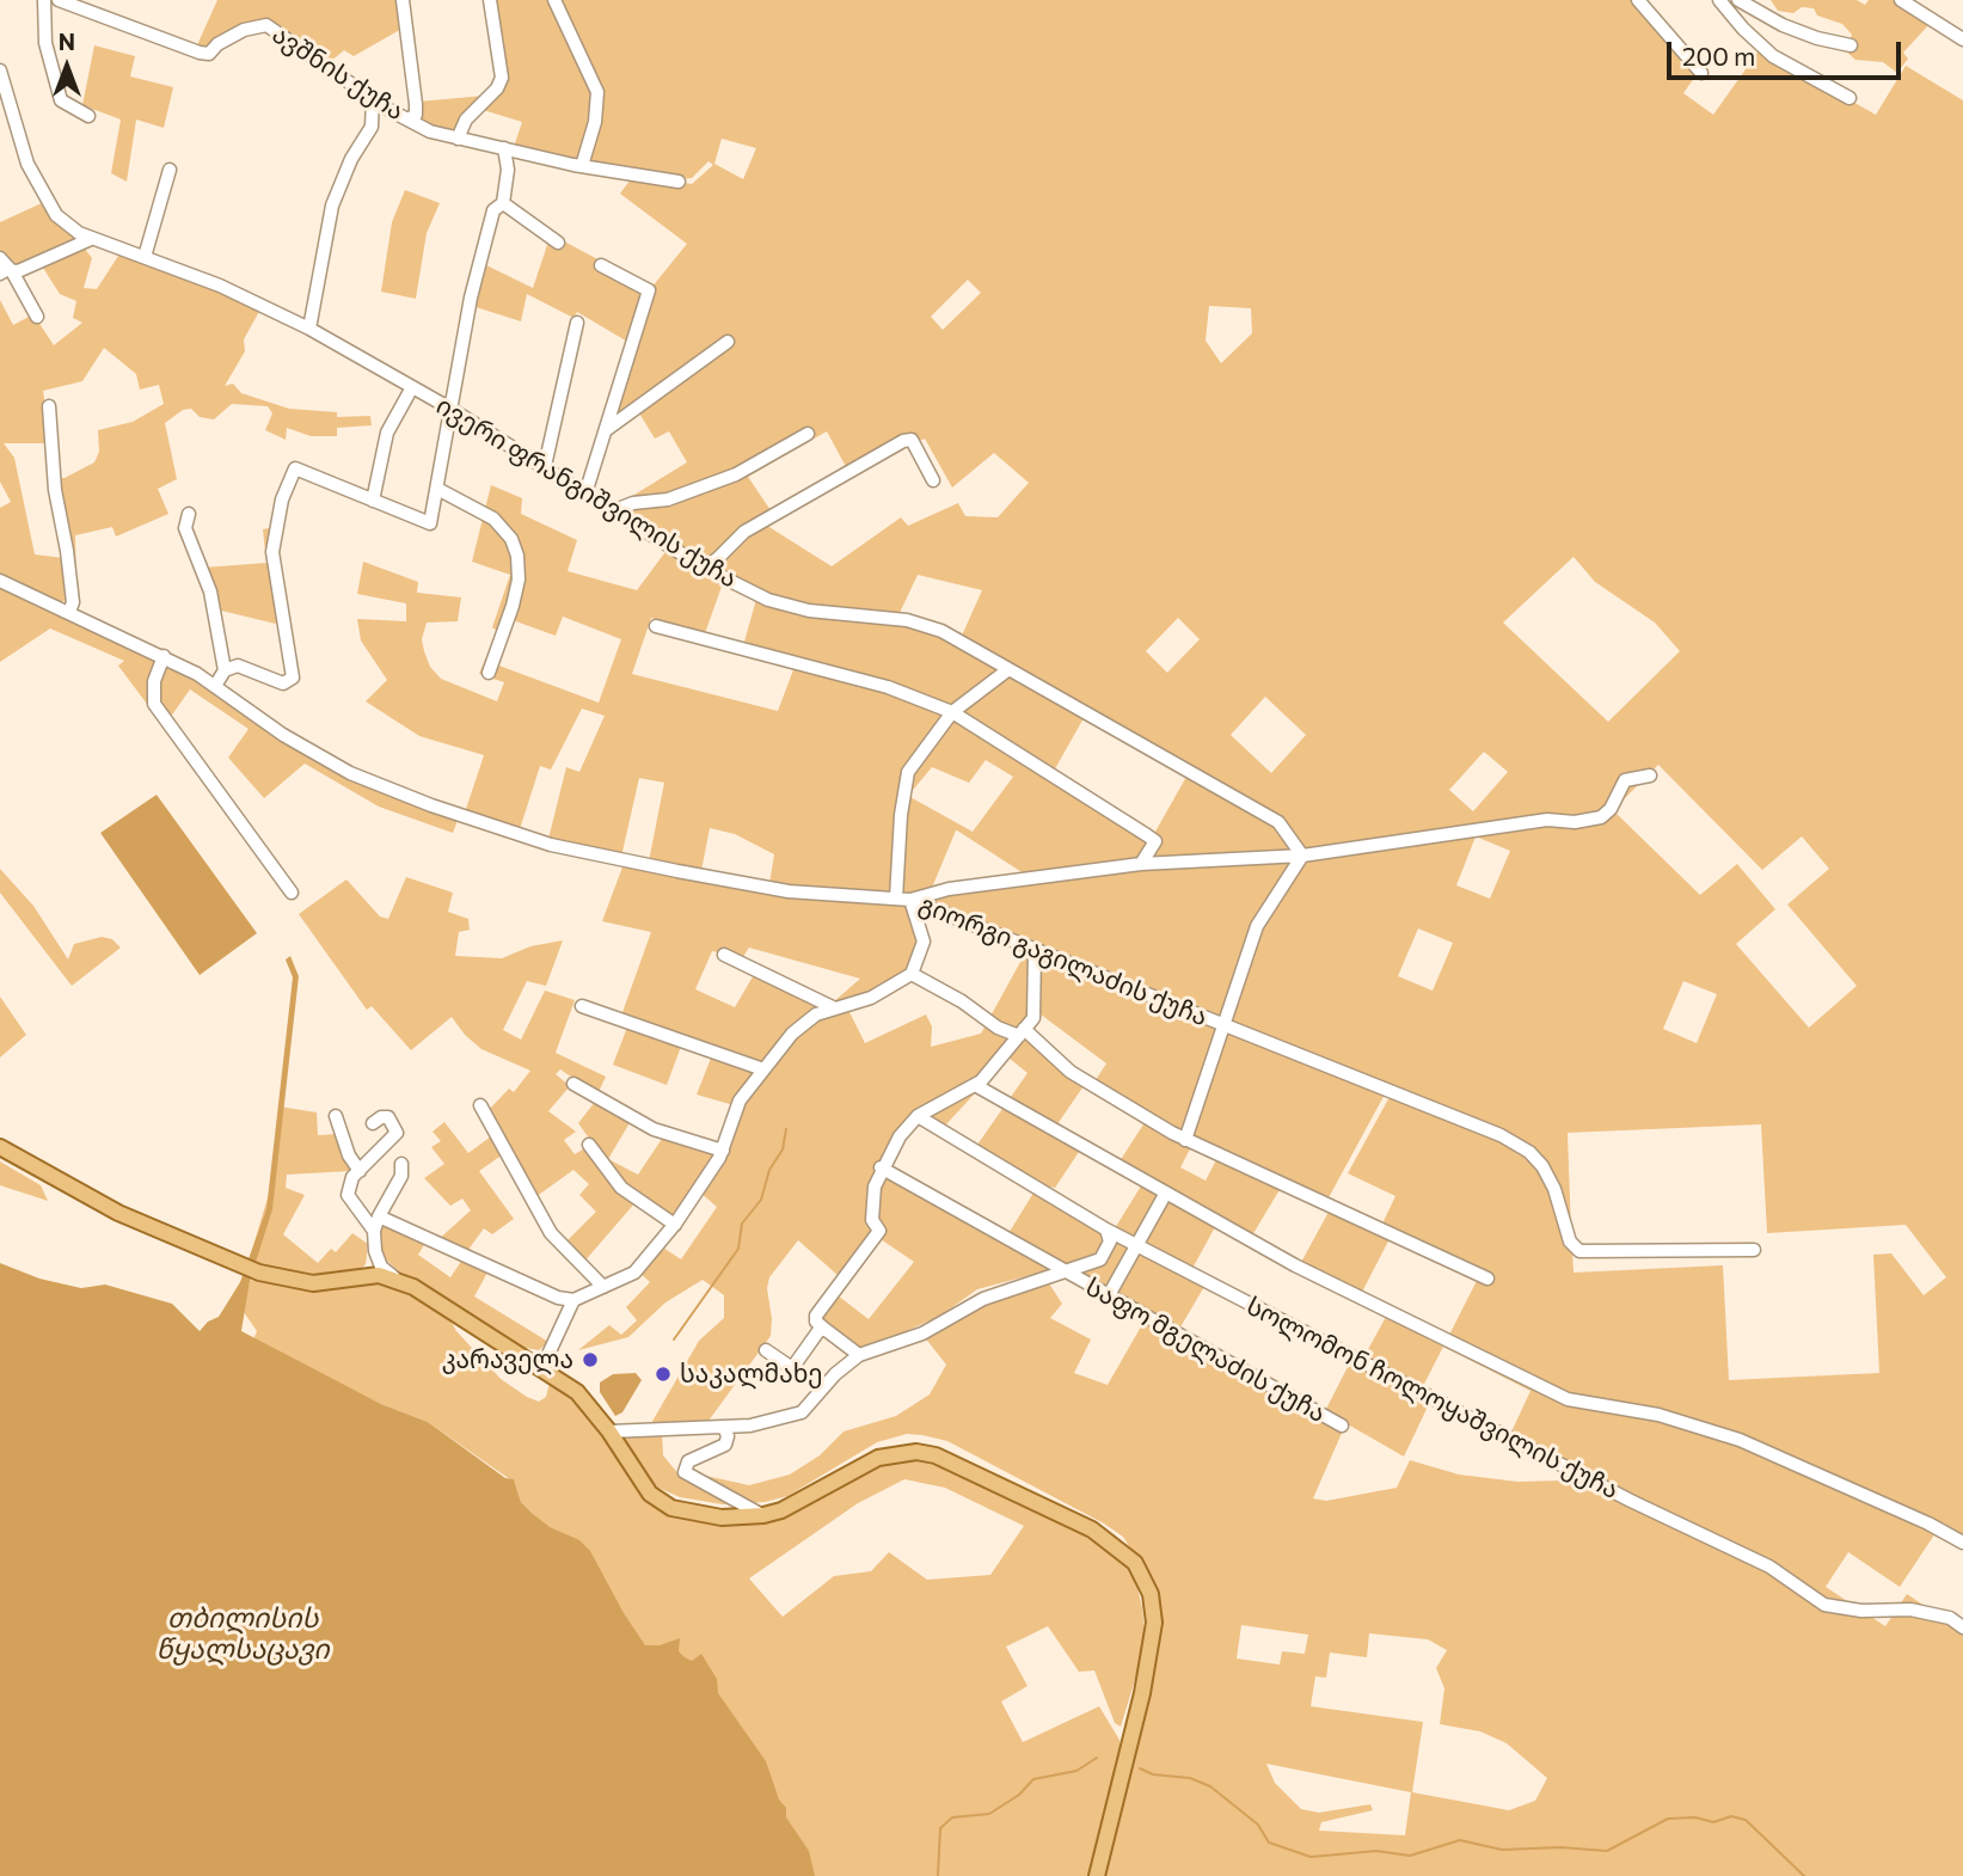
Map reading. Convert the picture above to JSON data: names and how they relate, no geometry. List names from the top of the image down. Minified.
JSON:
{"streets":{"street":["ავშნის ქუჩა","ივერი ფრანგიშვილის ქუჩა","გიორგი გაგილაძის ქუჩა","საფო მგელაძის ქუჩა","სოლომონ ჩოლოყაშვილის ქუჩა"]},"water":["თბილისის წყალსაცავი"],"places":["კარაველა","საკალმახე"],"scale_bar":"200 m","north":"top"}
